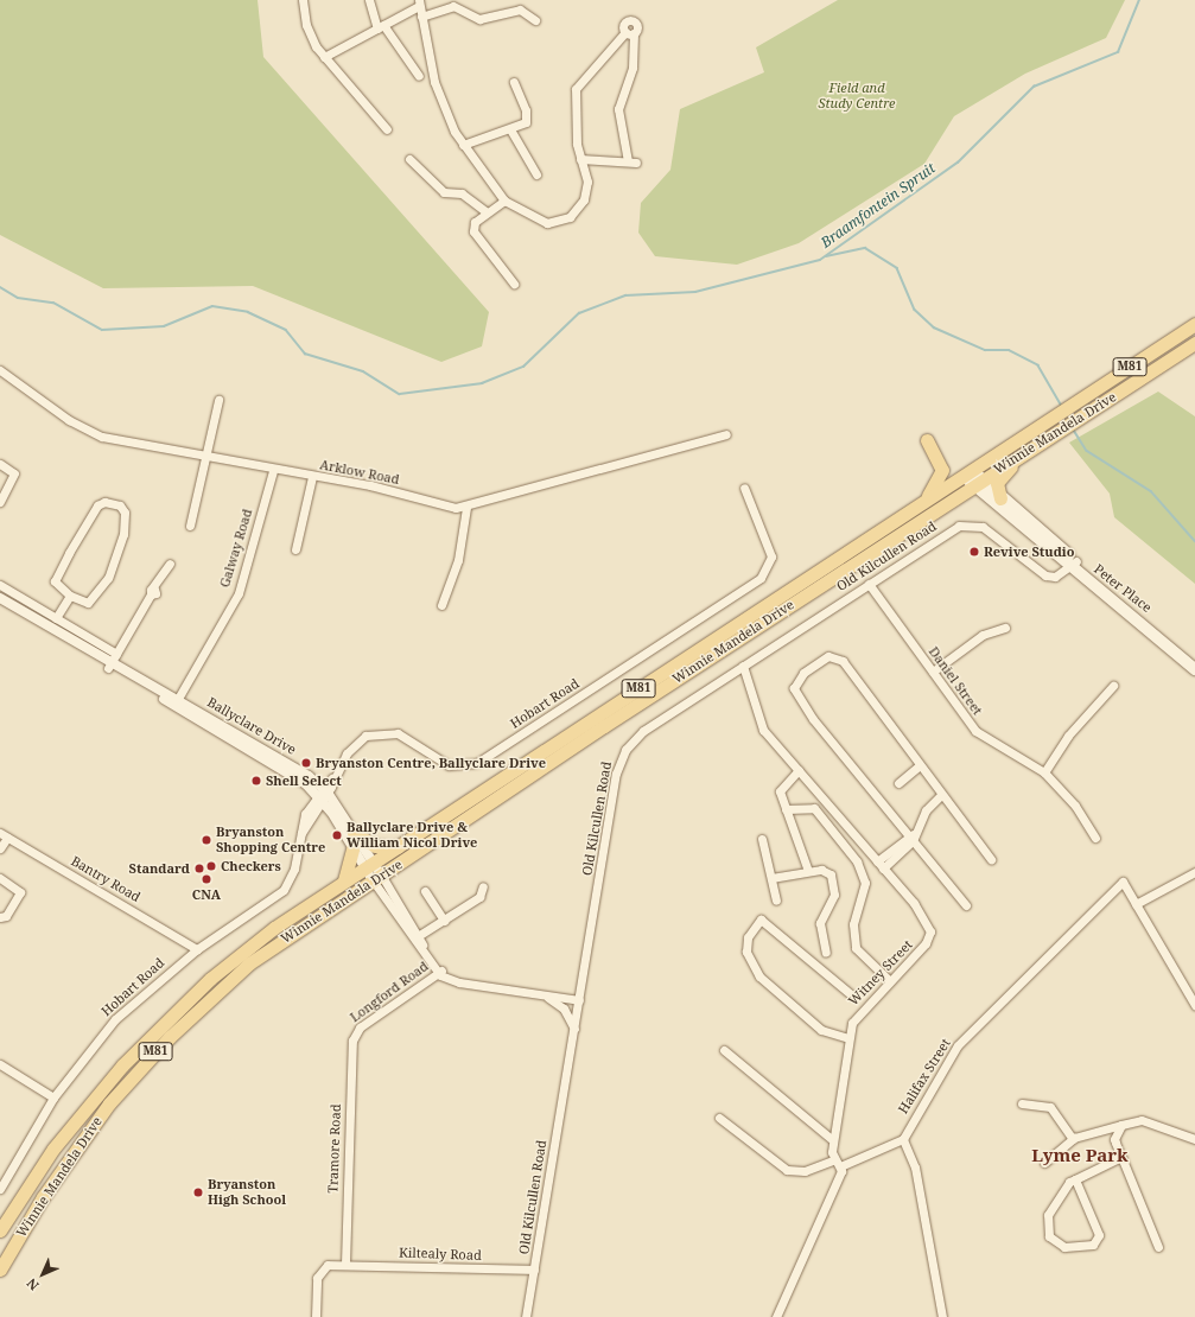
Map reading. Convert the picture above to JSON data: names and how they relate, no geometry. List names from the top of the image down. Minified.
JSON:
{"streets":{"main road":["M81","Winnie Mandela Drive","Peter Place"],"street":["Arklow Road","Galway Road","Old Kilcullen Road","Daniel Street","Hobart Road","Ballyclare Drive","Bantry Road","Witney Street","Longford Road","Halifax Street","Tramore Road","Kiltealy Road"]},"crossings":[["Winnie Mandela Drive","Peter Place"],["Winnie Mandela Drive","Ballyclare Drive"],["Arklow Road","Galway Road"],["Galway Road","Ballyclare Drive"],["Old Kilcullen Road","Peter Place"],["Old Kilcullen Road","Daniel Street"],["Old Kilcullen Road","Witney Street"],["Old Kilcullen Road","Kiltealy Road"],["Hobart Road","Ballyclare Drive"],["Hobart Road","Bantry Road"],["Ballyclare Drive","Longford Road"],["Longford Road","Tramore Road"],["Tramore Road","Kiltealy Road"]],"districts":["Lyme Park"],"water":["Braamfontein Spruit"],"parks":["Field and Study Centre"],"places":["Revive Studio","Bryanston Centre, Ballyclare Drive","Shell Select","Ballyclare Drive & William Nicol Drive","Bryanston Shopping Centre","Checkers","Standard","CNA","Bryanston High School"],"north":"bottom left"}
